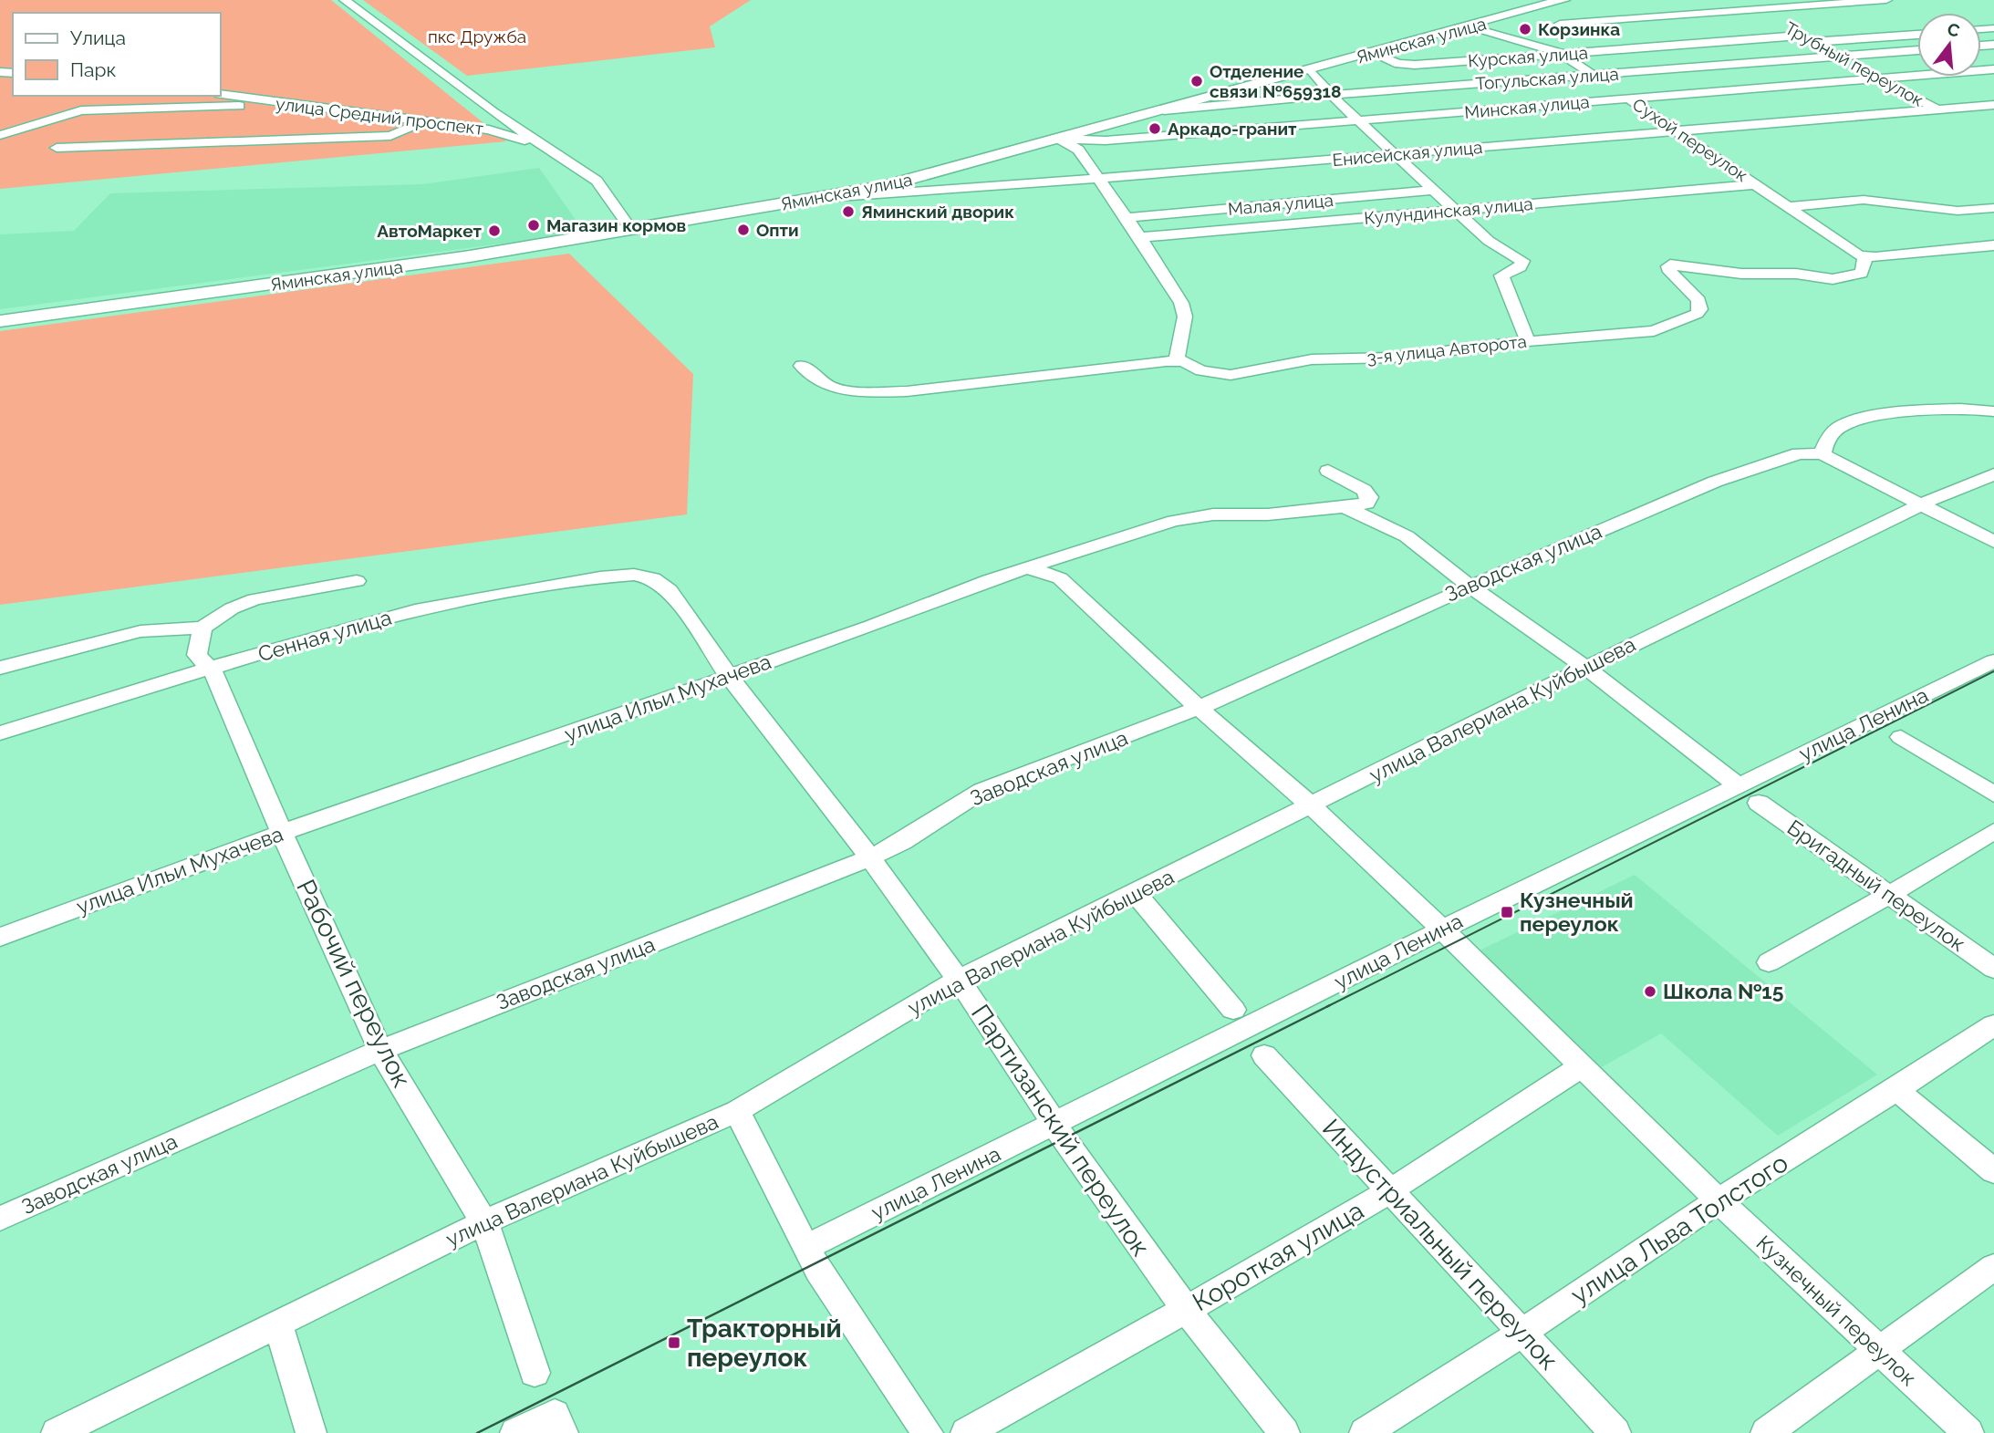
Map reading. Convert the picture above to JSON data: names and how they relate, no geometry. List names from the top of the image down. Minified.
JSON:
{"streets":{"main road":["Яминская улица"],"street":["Курская улица","Трубный переулок","Тогульская улица","Минская улица","улица Средний проспект","Сухой переулок","Енисейская улица","Малая улица","Кулундинская улица","3-я улица Авторота","Заводская улица","Сенная улица","улица Ильи Мухачева","улица Валериана Куйбышева","улица Ленина","Бригадный переулок","Рабочий переулок","Партизанский переулок","улица Льва Толстого","Индустриальный переулок","Короткая улица","Кузнечный переулок"]},"crossings":[["Яминская улица","Курская улица"],["Яминская улица","Тогульская улица"],["Яминская улица","Минская улица"],["Яминская улица","Сухой переулок"],["Яминская улица","Енисейская улица"],["Курская улица","Трубный переулок"],["Курская улица","Сухой переулок"],["Трубный переулок","Тогульская улица"],["Трубный переулок","Минская улица"],["Трубный переулок","Енисейская улица"],["Тогульская улица","Сухой переулок"],["Минская улица","Сухой переулок"],["Сухой переулок","Енисейская улица"],["Сухой переулок","Кулундинская улица"],["Сухой переулок","3-я улица Авторота"],["Заводская улица","Рабочий переулок"],["Заводская улица","Партизанский переулок"],["Заводская улица","Кузнечный переулок"],["Сенная улица","Рабочий переулок"],["Сенная улица","Партизанский переулок"],["улица Ильи Мухачева","Рабочий переулок"],["улица Ильи Мухачева","Партизанский переулок"],["улица Ильи Мухачева","Кузнечный переулок"],["улица Валериана Куйбышева","Рабочий переулок"],["улица Валериана Куйбышева","Партизанский переулок"],["улица Валериана Куйбышева","Кузнечный переулок"],["улица Ленина","Партизанский переулок"],["улица Ленина","Кузнечный переулок"],["Партизанский переулок","Короткая улица"],["улица Льва Толстого","Индустриальный переулок"],["улица Льва Толстого","Кузнечный переулок"],["Индустриальный переулок","Короткая улица"],["Короткая улица","Кузнечный переулок"]],"parks":["пкс Дружба"],"places":{"other":["Корзинка","Отделение связи №659318","Аркадо-гранит","Яминский дворик","Магазин кормов","Опти","АвтоМаркет","Школа №15"],"transit":["Кузнечный переулок","Тракторный переулок"]},"legend":["Улица","Парк"],"north":"top"}
